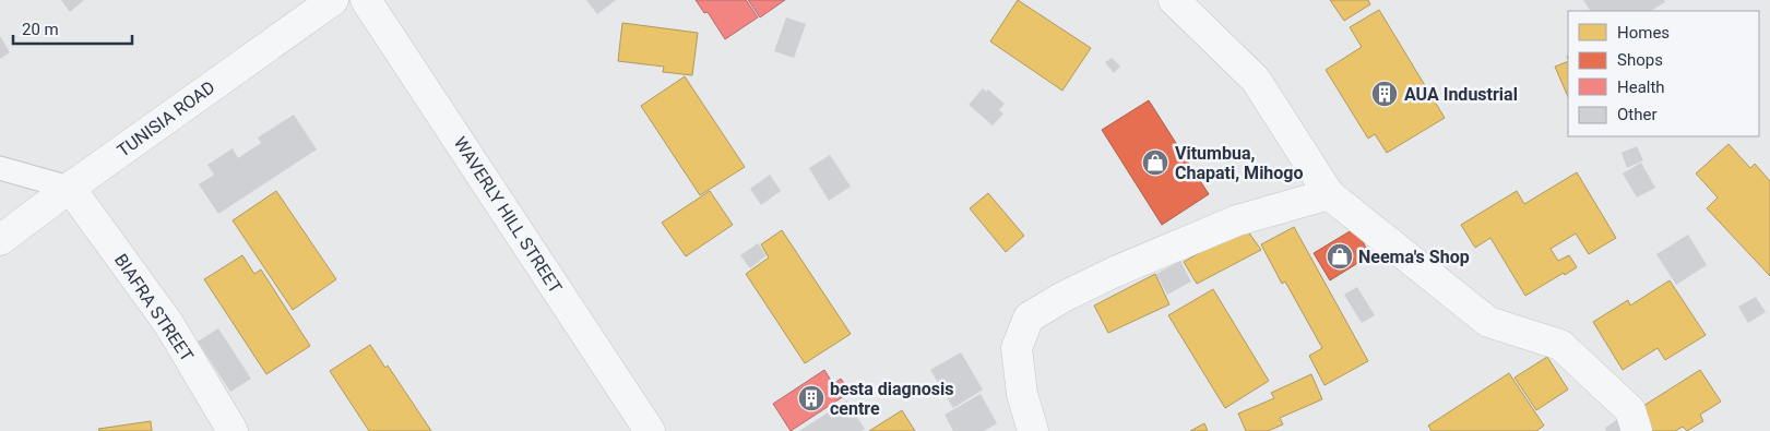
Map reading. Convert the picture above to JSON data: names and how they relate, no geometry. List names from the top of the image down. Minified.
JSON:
{"streets":{"street":["TUNISIA ROAD","WAVERLY HILL STREET","BIAFRA STREET"]},"crossings":[["TUNISIA ROAD","BIAFRA STREET"]],"places":{"building":["AUA Industrial","besta diagnosis centre"],"shop":["Vitumbua, Chapati, Mihogo","Neema's Shop"]},"legend":["Homes","Shops","Health","Other"],"scale_bar":"20 m"}
